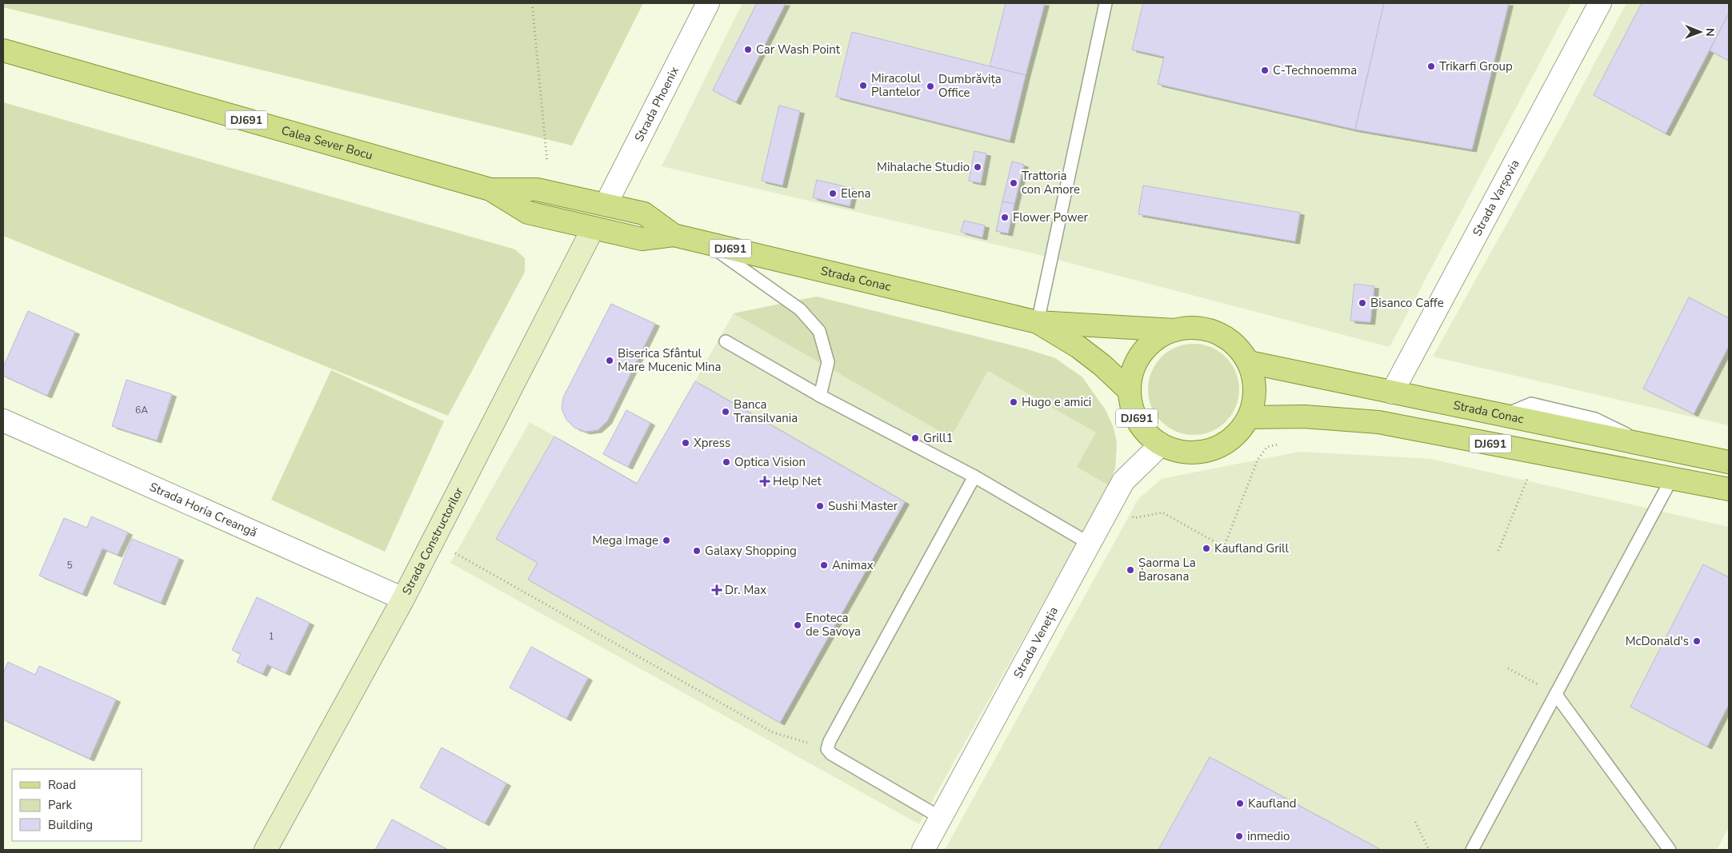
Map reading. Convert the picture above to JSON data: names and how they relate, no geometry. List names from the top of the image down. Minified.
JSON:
{"streets":{"main road":["DJ691","Calea Sever Bocu","Strada Conac","Strada Constructorilor"],"street":["Strada Phoenix","Strada Varșovia","Strada Horia Creangă","Strada Veneția"]},"crossings":[["Strada Phoenix","Calea Sever Bocu"],["Strada Phoenix","Strada Conac"],["DJ691","Strada Conac"],["DJ691","Strada Veneția"],["Calea Sever Bocu","Strada Conac"],["Calea Sever Bocu","Strada Constructorilor"],["Strada Varșovia","Strada Conac"],["Strada Conac","Strada Constructorilor"],["Strada Conac","Strada Veneția"],["Strada Horia Creangă","Strada Constructorilor"]],"places":{"other":["Car Wash Point","Trikarfi Group","C-Technoemma","Miracolul Plantelor","Dumbrăvița Office","Mihalache Studio","Trattoria con Amore","Elena","Flower Power","Bisanco Caffe","Biserica Sfântul Mare Mucenic Mina","Hugo e amici","Banca Transilvania","Grill1","Xpress","Optica Vision","Sushi Master","Mega Image","Kaufland Grill","Galaxy Shopping","Animax","Șaorma La Barosana","Enoteca de Savoya","McDonald's","Kaufland","inmedio"],"health":["Help Net","Dr. Max"]},"house_numbers":["6A","5","1"],"legend":["Road","Park","Building"],"north":"right"}
